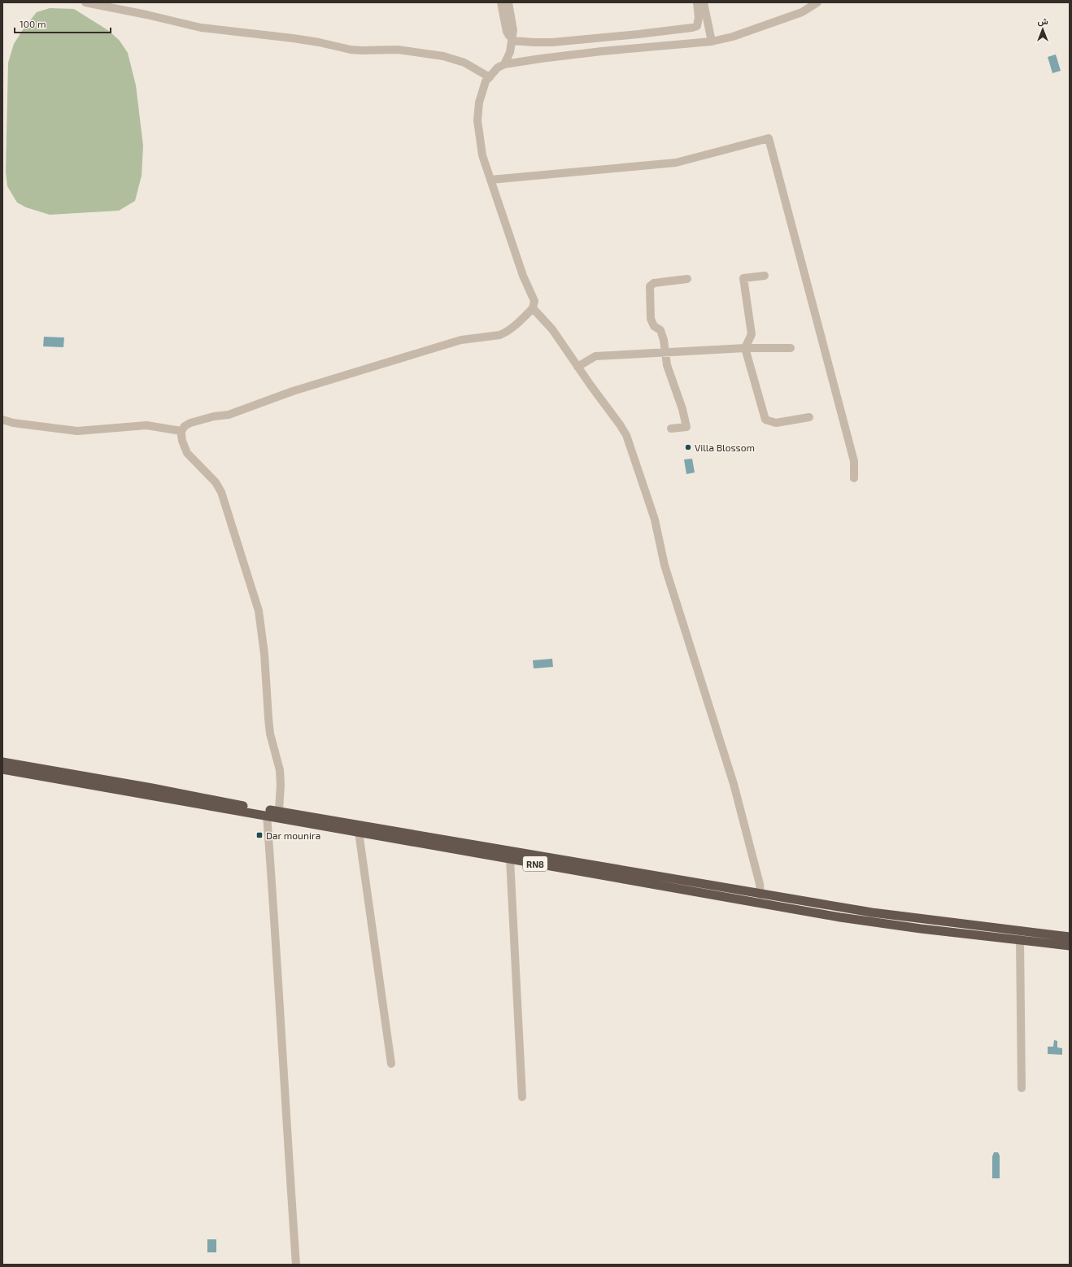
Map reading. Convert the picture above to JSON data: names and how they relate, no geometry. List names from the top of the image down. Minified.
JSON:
{"streets":{"highway":["RN8"]},"places":{"other":["Villa Blossom"],"transit":["Dar mounira"]},"scale_bar":"100 m","north":"top"}
